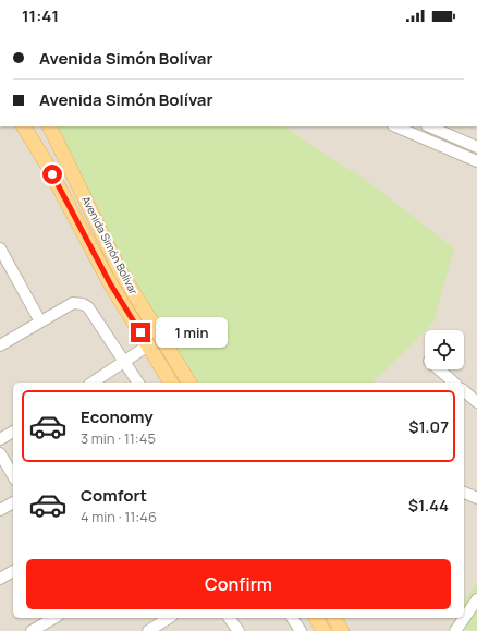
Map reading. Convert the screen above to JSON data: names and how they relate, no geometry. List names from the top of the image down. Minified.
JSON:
{"streets":{"main road":["Avenida Simón Bolívar"]},"page":{"status":"11:41","banner":["Avenida Simón Bolívar","Avenida Simón Bolívar"],"bubble":"1 min","list":[{"name":"Economy","note":"3 min · 11:45","value":"$1.07"},{"name":"Comfort","note":"4 min · 11:46","value":"$1.44"}],"buttons":"Confirm"}}
